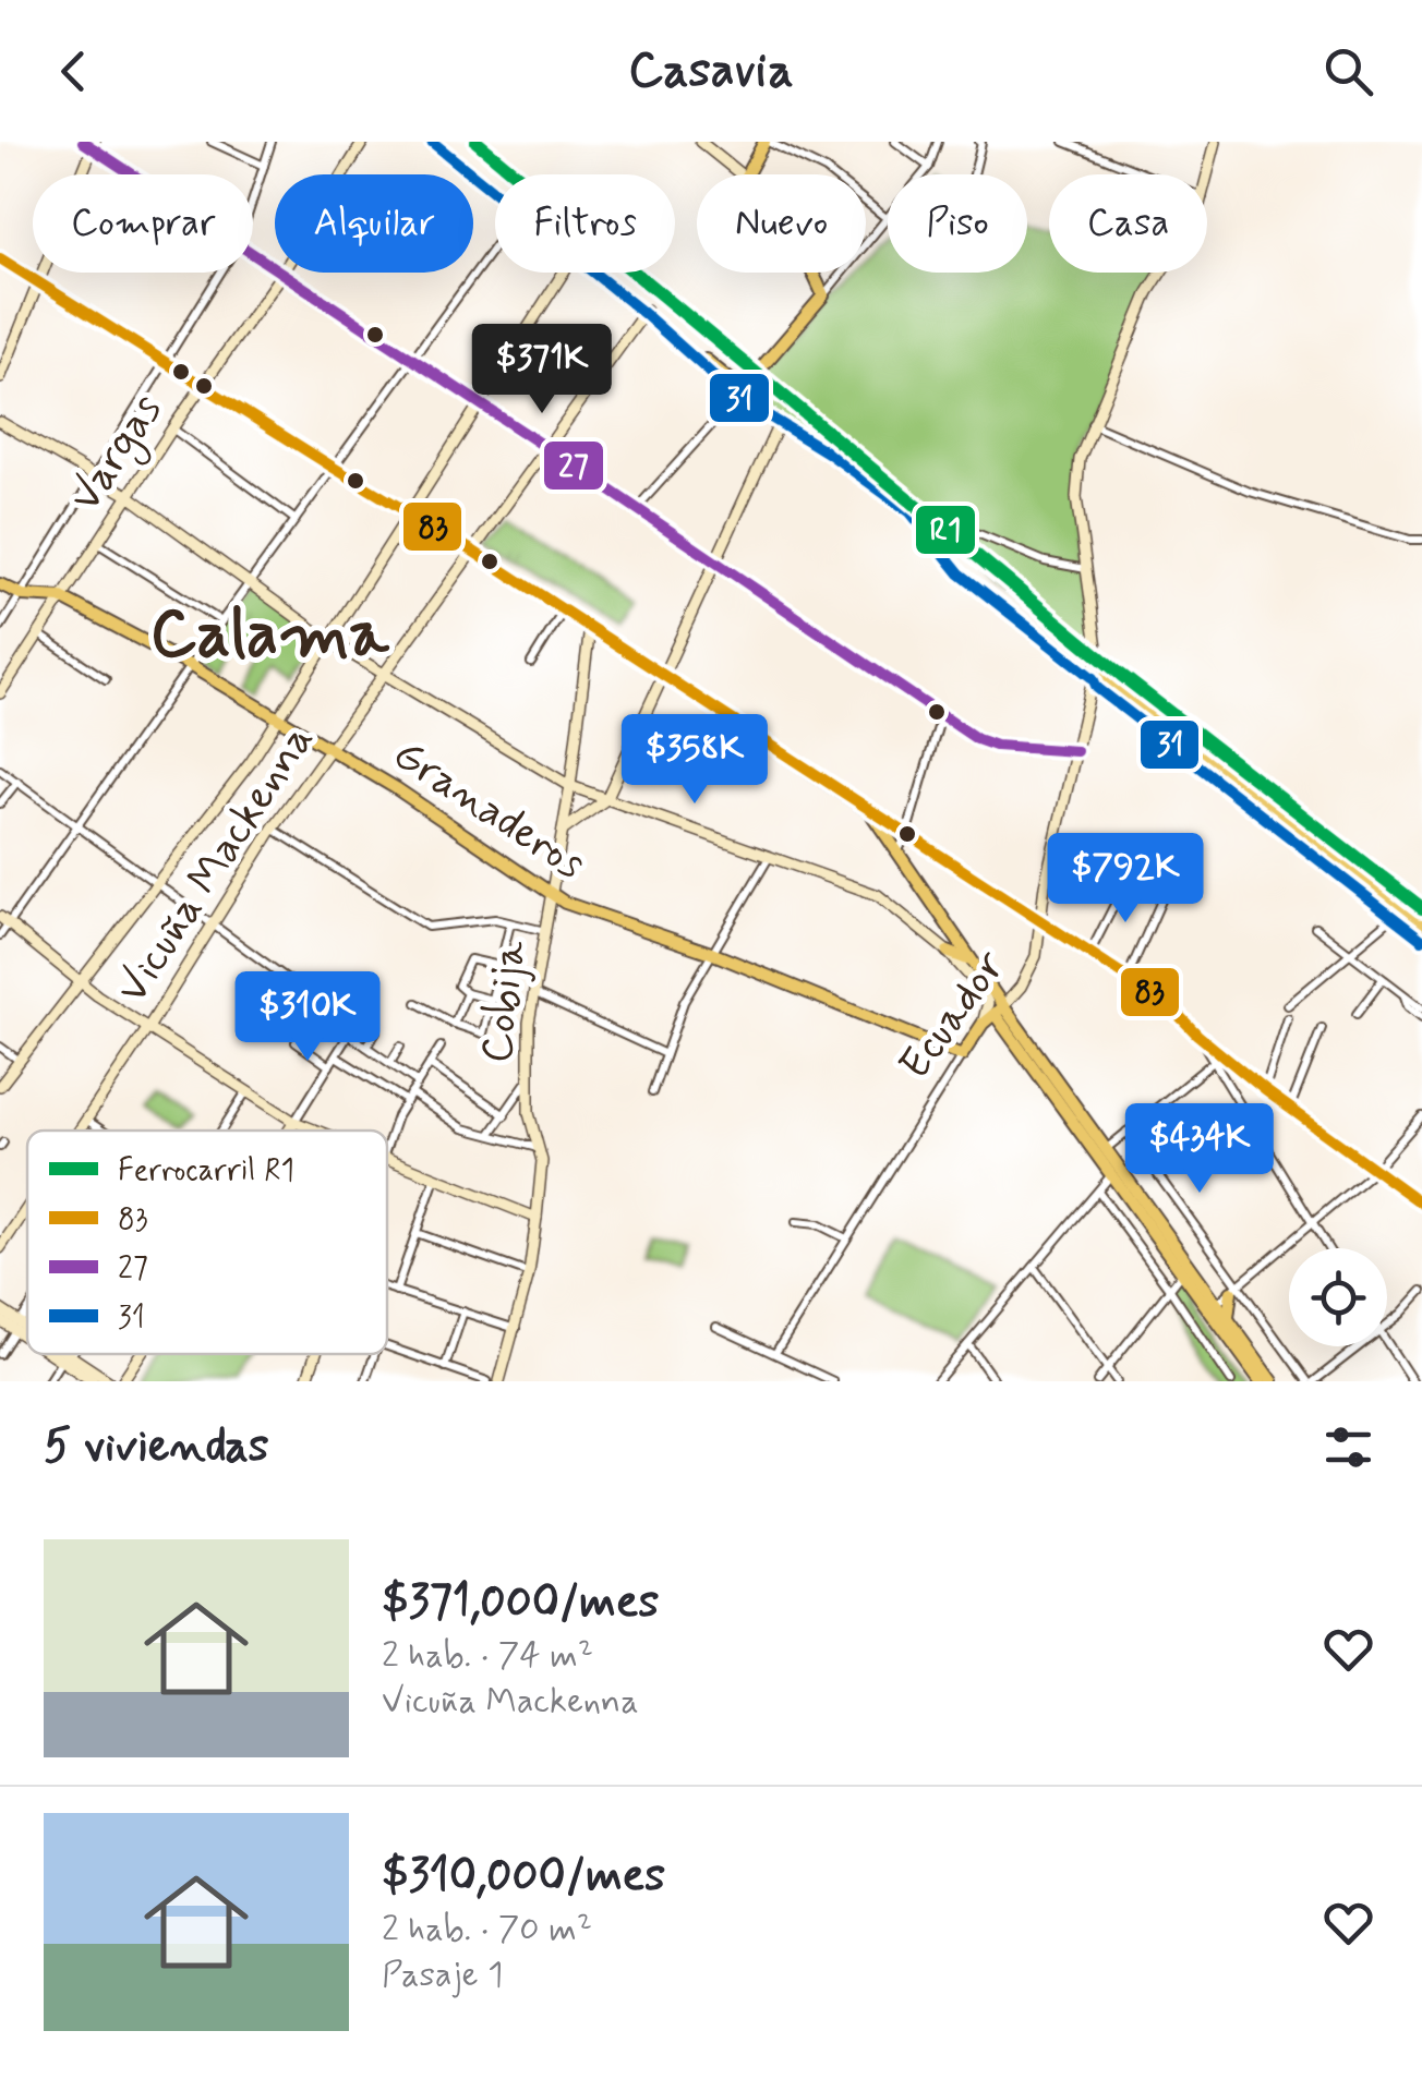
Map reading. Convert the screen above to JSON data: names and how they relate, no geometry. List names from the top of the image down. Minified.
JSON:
{"streets":{"main road":["Granaderos","Ecuador"],"street":["Vargas","Vicuña Mackenna","Cobija"]},"crossings":[["Vargas","Granaderos"],["Granaderos","Vicuña Mackenna"],["Granaderos","Cobija"],["Granaderos","Ecuador"]],"districts":["Calama"],"lines":["rail line R1","transit line 27","transit line 31","transit line 83"],"legend":["Ferrocarril R1","83","27","31"],"page":{"header":"Casavia","chip":["Comprar","Alquilar","Filtros","Nuevo","Piso","Casa"],"price":["$371K","$358K","$792K","$310K","$434K"],"heading":"5 viviendas","list":[{"name":"$371,000/mes","note":"2 hab. · 74 m² · Vicuña Mackenna"},{"name":"$310,000/mes","note":"2 hab. · 70 m² · Pasaje 1"}]}}
